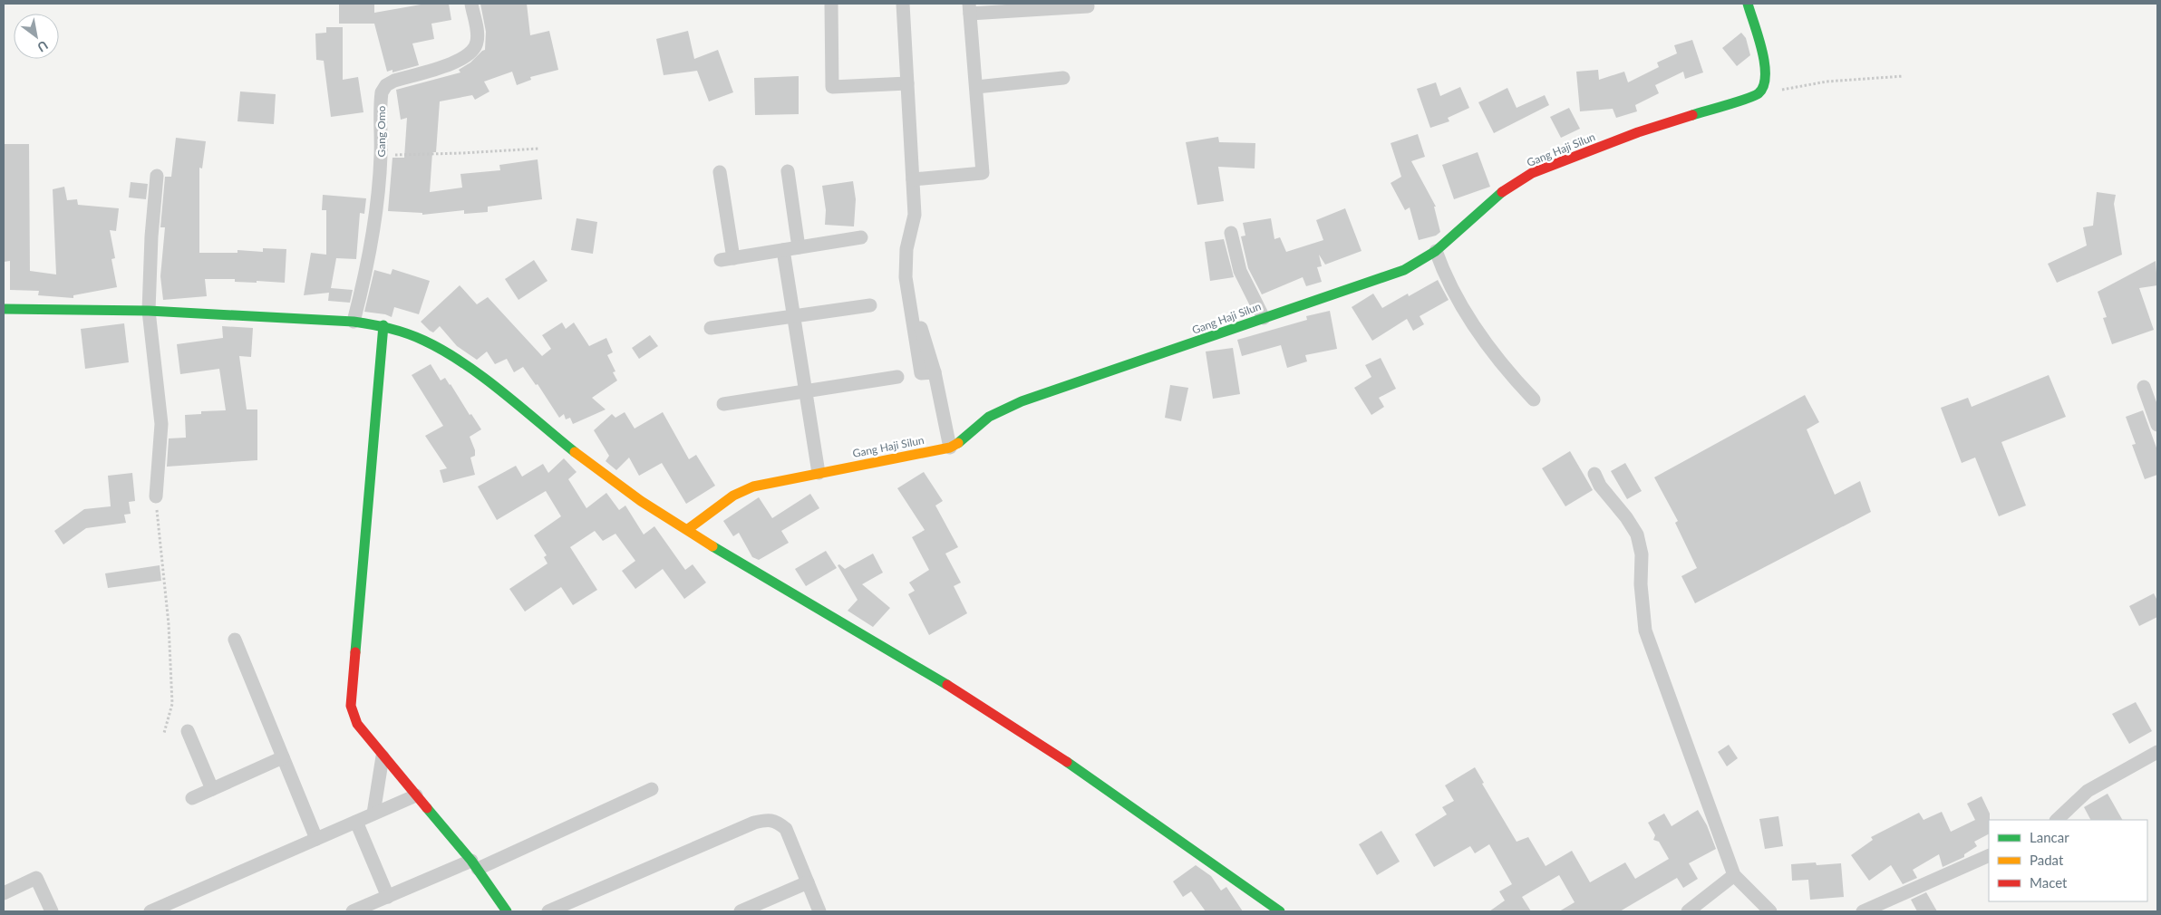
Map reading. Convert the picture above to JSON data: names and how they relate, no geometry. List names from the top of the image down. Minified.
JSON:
{"streets":{"street":["Gang Omo","Gang Haji Silun"]},"legend":["Lancar","Padat","Macet"],"north":"bottom right"}
